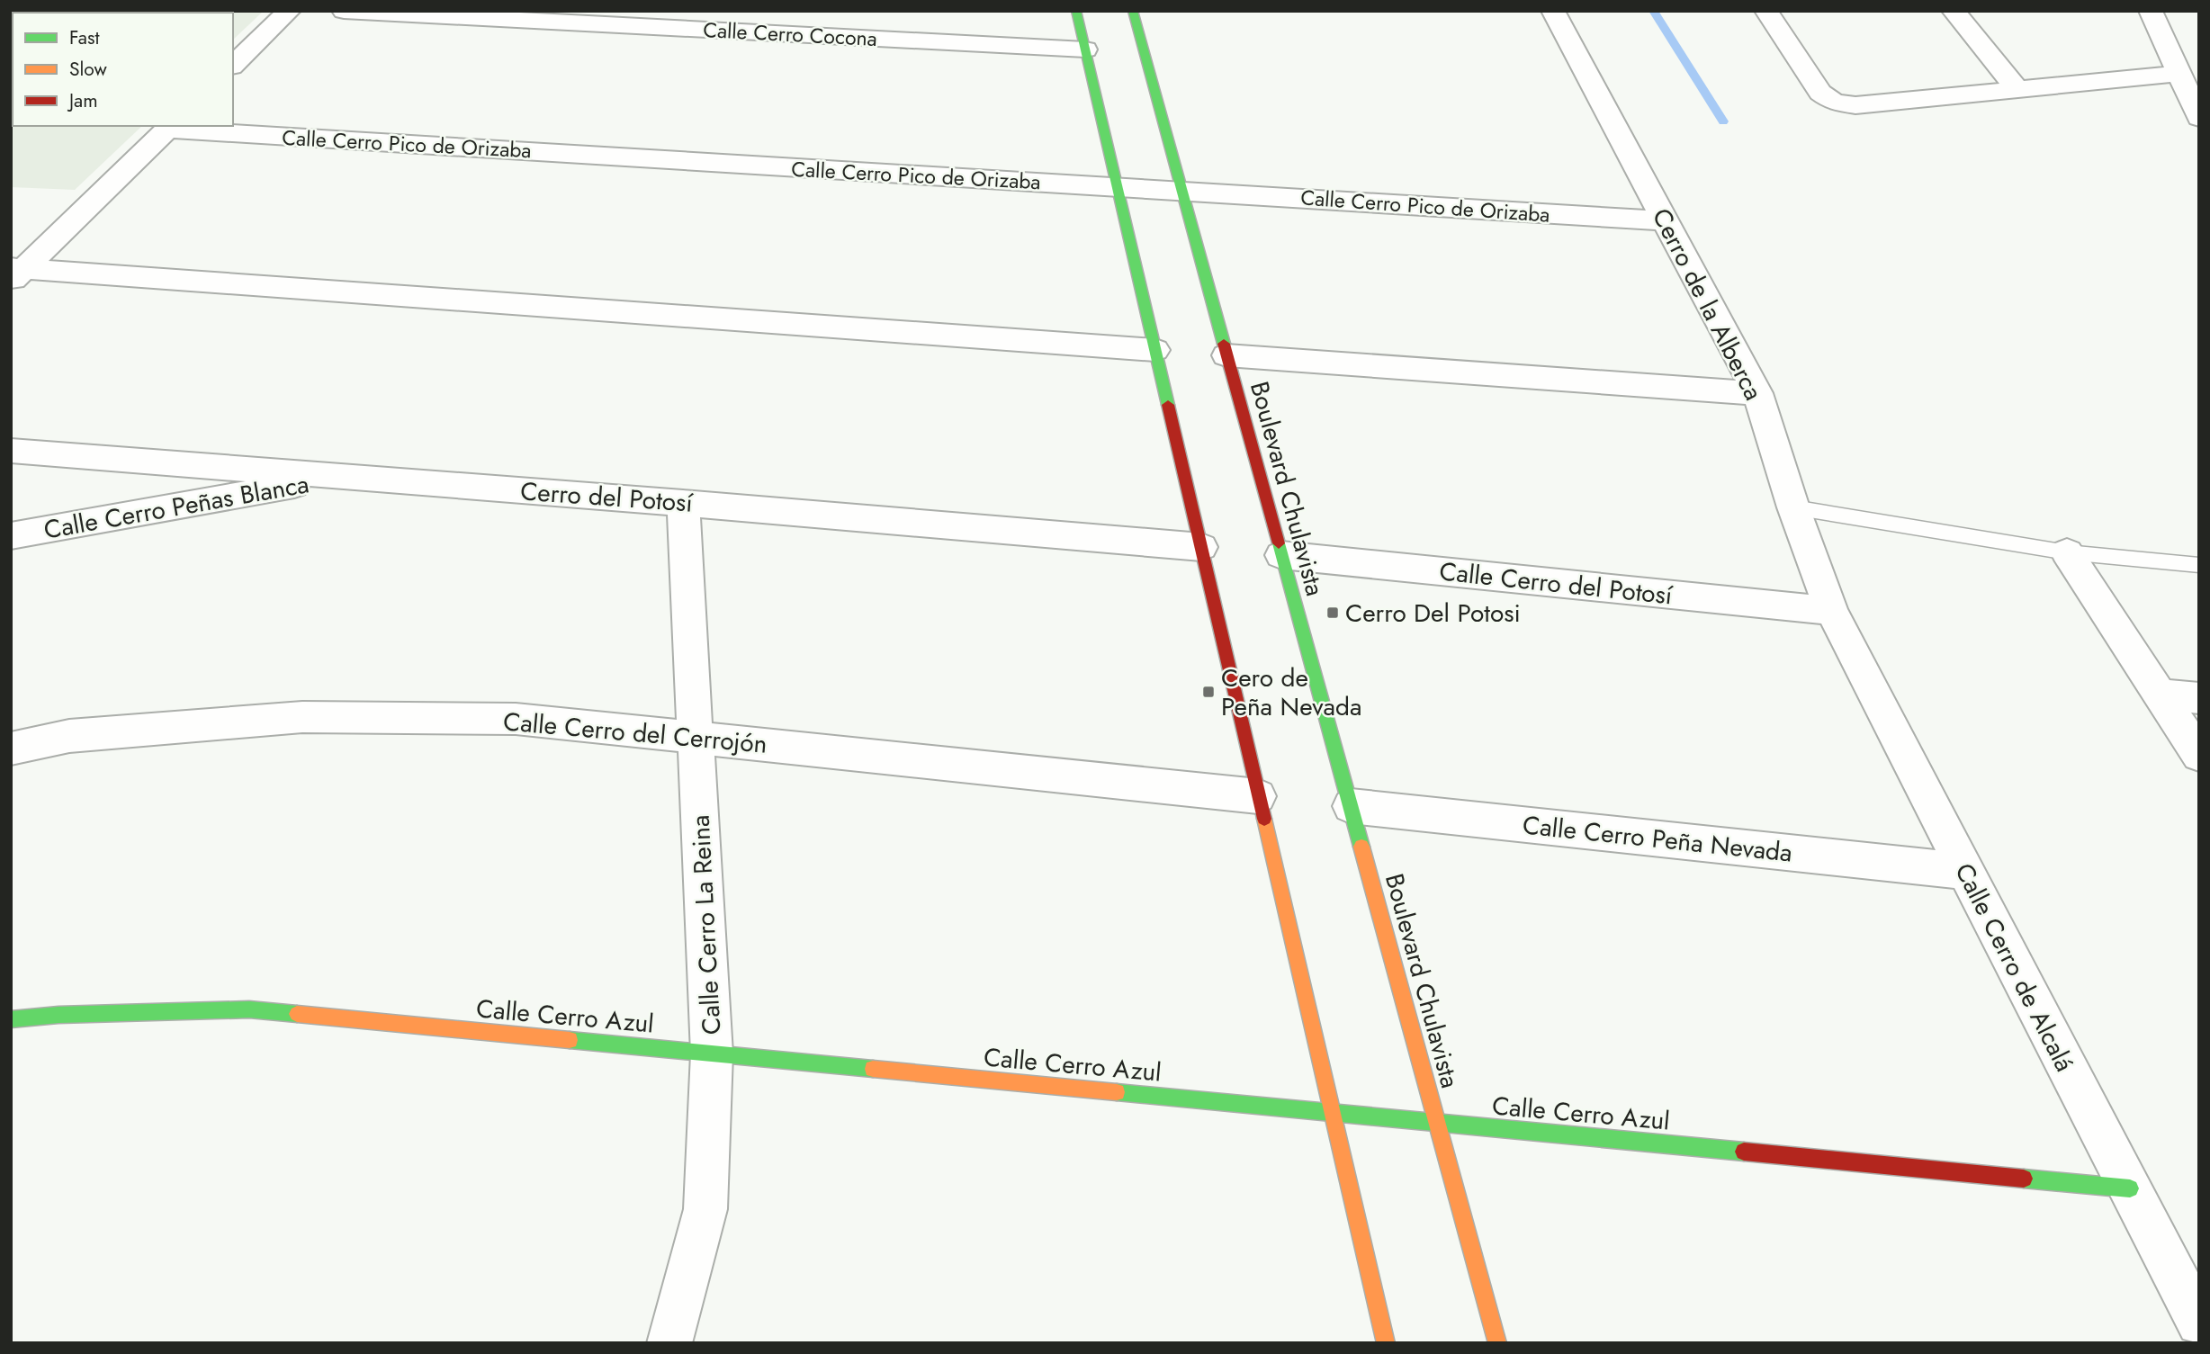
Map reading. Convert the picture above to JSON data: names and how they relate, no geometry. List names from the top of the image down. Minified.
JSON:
{"streets":{"main road":["Boulevard Chulavista","Calle Cerro Azul"],"street":["Calle Cerro Cocona","Calle Cerro Pico de Orizaba","Cerro de la Alberca","Cerro del Potosí","Calle Cerro Peñas Blanca","Calle Cerro del Potosí","Calle Cerro del Cerrojón","Calle Cerro Peña Nevada","Calle Cerro La Reina","Calle Cerro de Alcalá"]},"crossings":[["Calle Cerro Pico de Orizaba","Cerro de la Alberca"],["Calle Cerro Pico de Orizaba","Boulevard Chulavista"],["Cerro de la Alberca","Calle Cerro del Potosí"],["Cerro de la Alberca","Calle Cerro de Alcalá"],["Boulevard Chulavista","Calle Cerro del Potosí"],["Boulevard Chulavista","Calle Cerro Peña Nevada"],["Boulevard Chulavista","Calle Cerro Azul"],["Cerro del Potosí","Calle Cerro Peñas Blanca"],["Cerro del Potosí","Calle Cerro La Reina"],["Calle Cerro del Potosí","Calle Cerro de Alcalá"],["Calle Cerro del Cerrojón","Calle Cerro La Reina"],["Calle Cerro Peña Nevada","Calle Cerro de Alcalá"],["Calle Cerro La Reina","Calle Cerro Azul"],["Calle Cerro de Alcalá","Calle Cerro Azul"]],"places":{"transit":["Cerro Del Potosi","Cero de Peña Nevada"]},"legend":["Fast","Slow","Jam"]}
